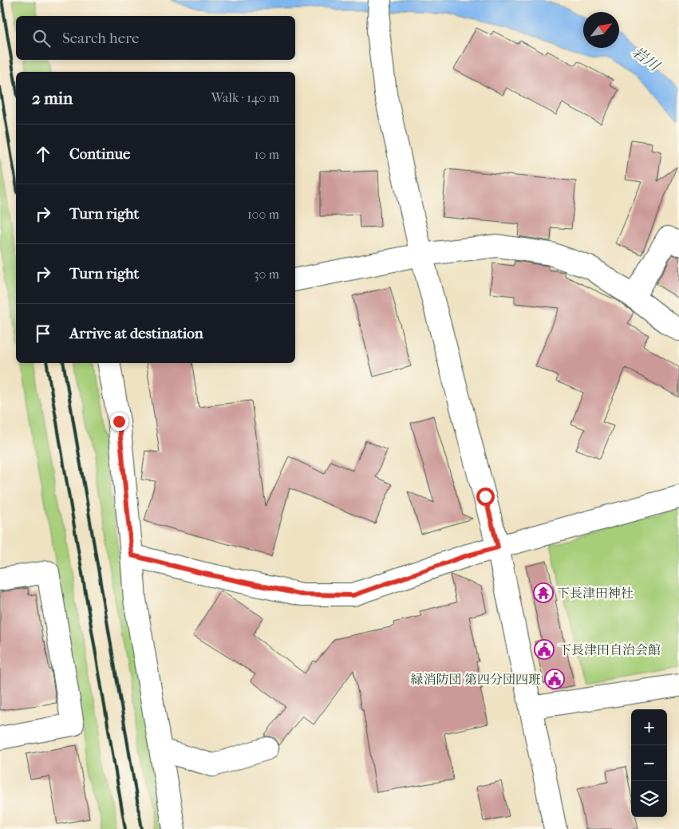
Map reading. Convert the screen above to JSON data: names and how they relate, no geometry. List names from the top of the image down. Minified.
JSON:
{"water":["岩川"],"places":{"temple":["下長津田神社"],"public building":["下長津田自治会館","緑消防団 第四分団四班"]},"north":"top right","page":{"search":"Search here","heading":["2 min","Walk · 140 m"],"list":[["Continue","10 m"],["Turn right","100 m"],["Turn right","30 m"],"Arrive at destination"],"map_buttons":["+","−"]}}
